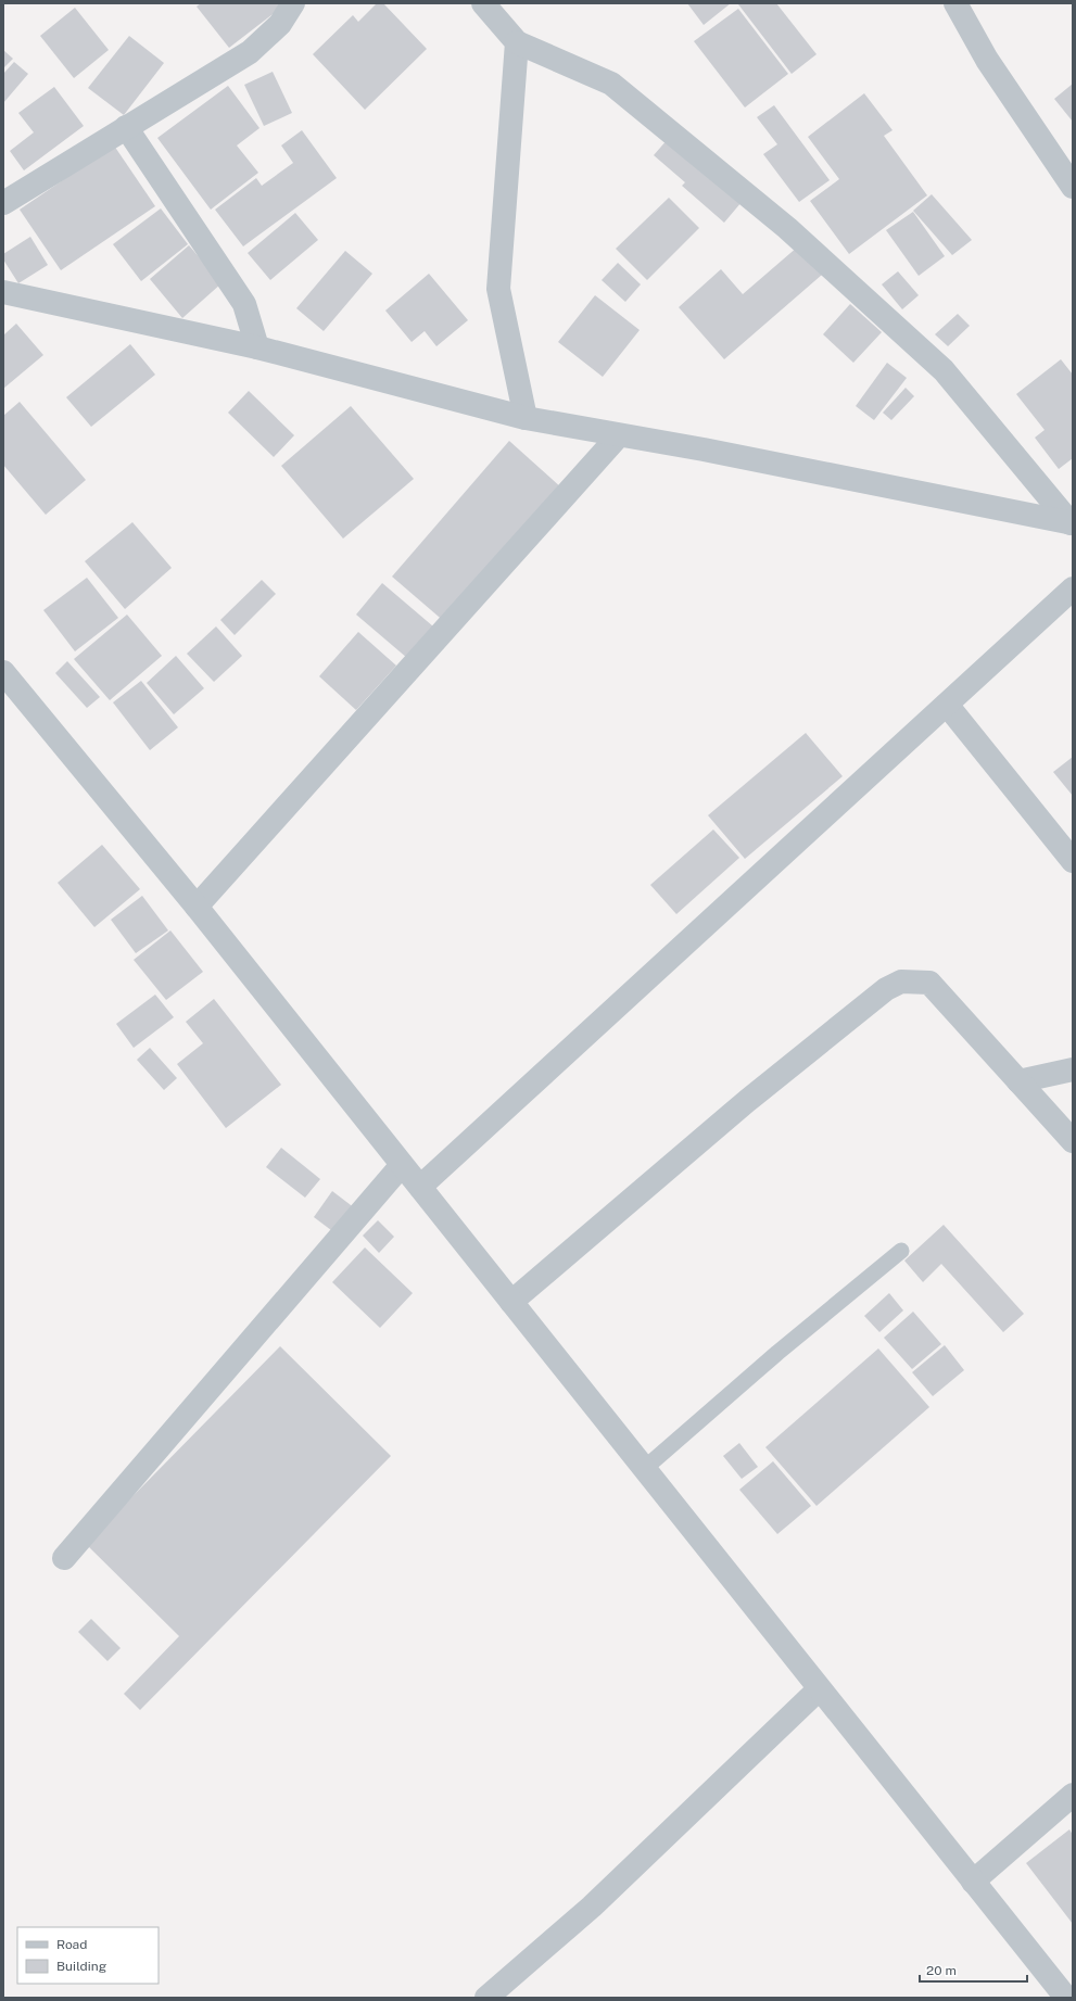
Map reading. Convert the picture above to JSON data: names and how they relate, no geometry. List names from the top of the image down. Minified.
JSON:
{"legend":["Road","Building"],"scale_bar":"20 m"}
